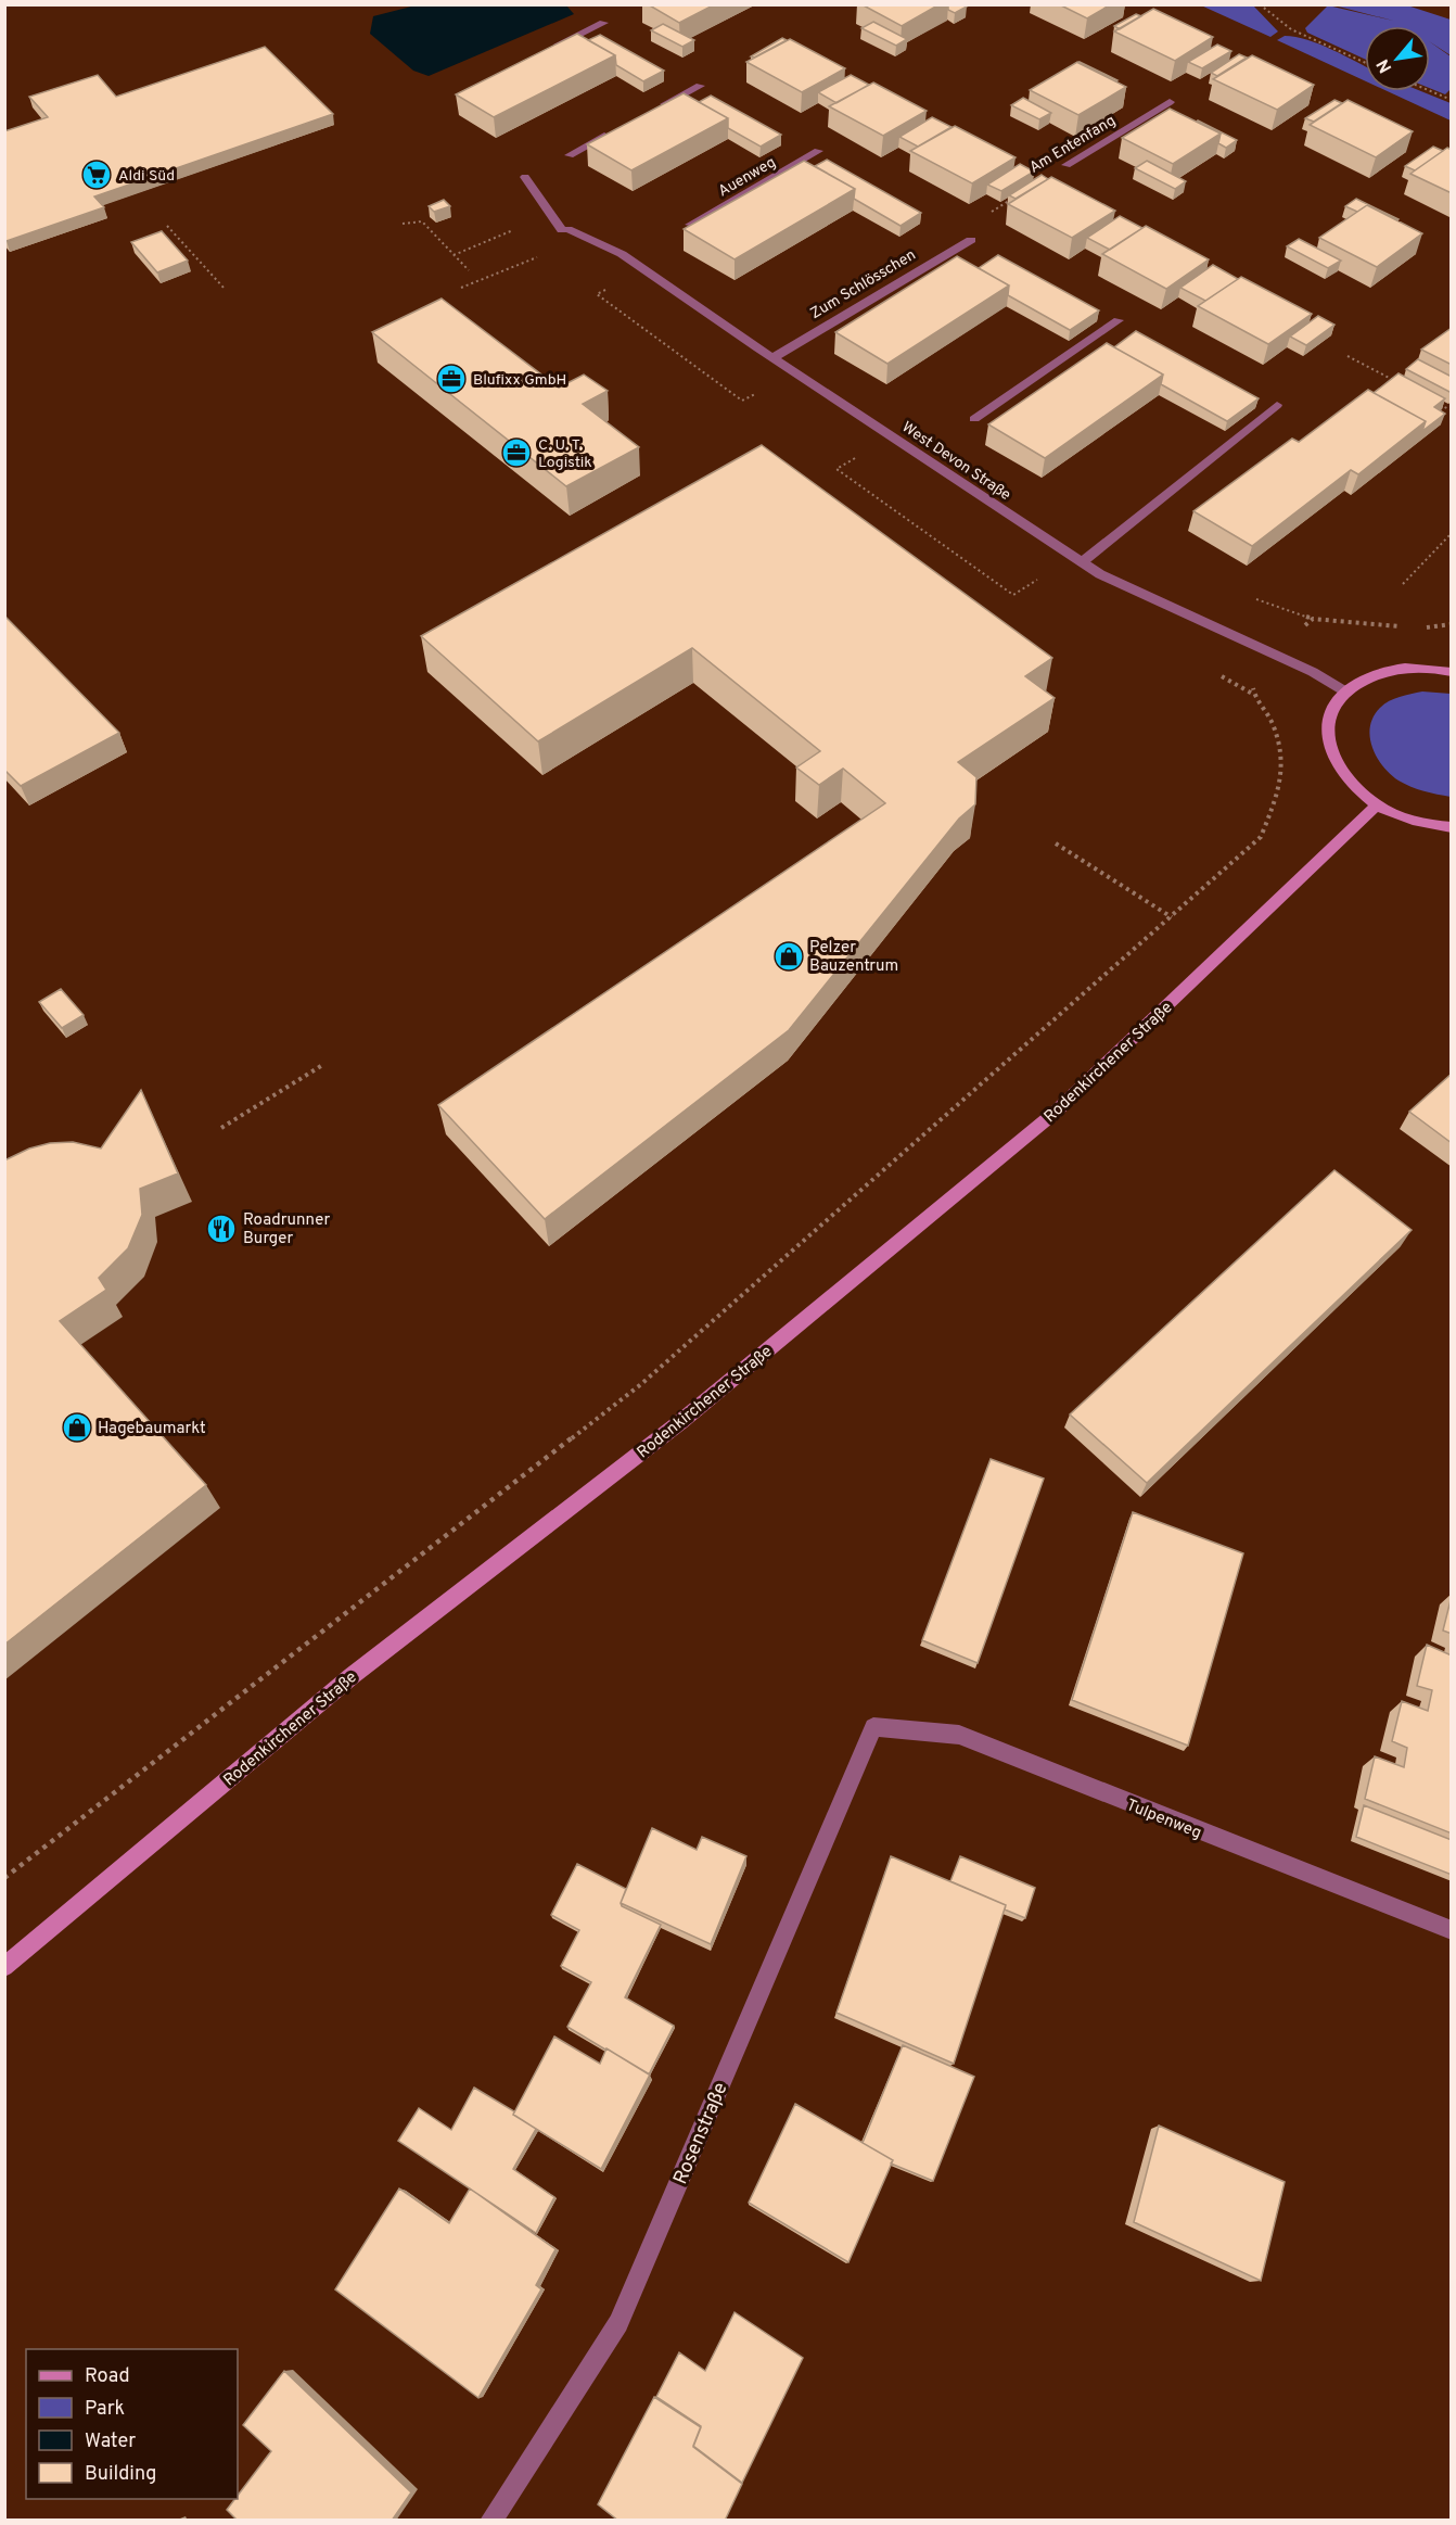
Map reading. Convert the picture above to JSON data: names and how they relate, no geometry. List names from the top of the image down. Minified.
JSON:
{"streets":{"main road":["Rodenkirchener Straße"],"street":["Am Entenfang","Auenweg","Zum Schlösschen","West Devon Straße","Tulpenweg","Rosenstraße"]},"crossings":[["Zum Schlösschen","West Devon Straße"],["Tulpenweg","Rosenstraße"]],"places":{"supermarket":["Aldi Süd"],"office":["Blufixx GmbH","C. U. T. Logistik"],"shop":["Pelzer Bauzentrum","Hagebaumarkt"],"restaurant":["Roadrunner Burger"]},"legend":["Road","Park","Water","Building"],"north":"bottom left"}
